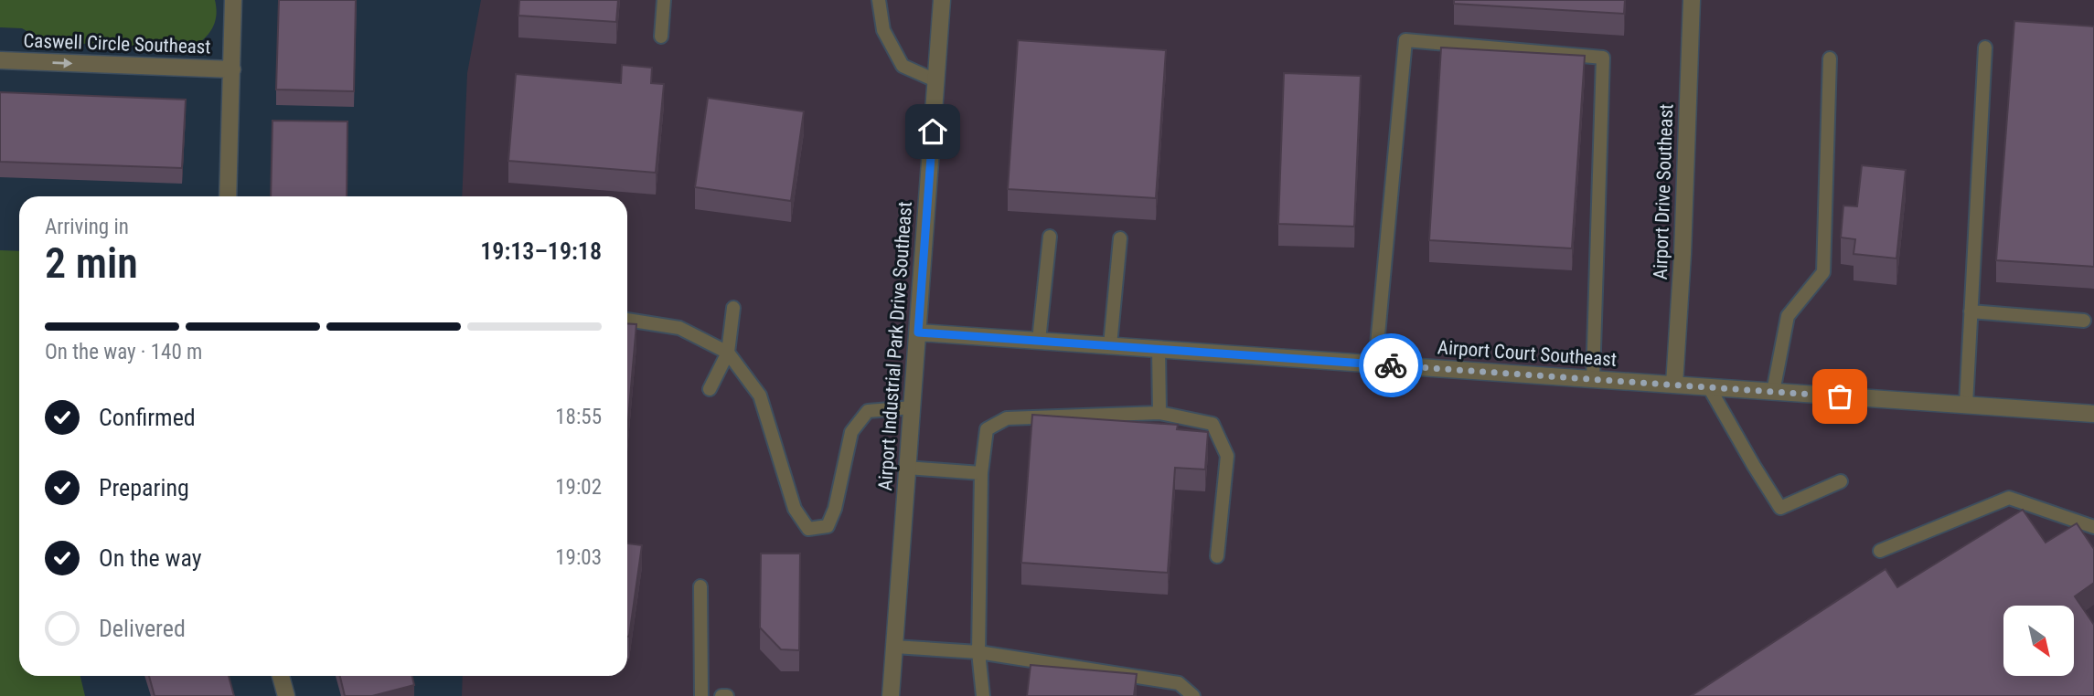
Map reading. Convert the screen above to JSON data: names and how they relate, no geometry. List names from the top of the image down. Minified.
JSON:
{"streets":{"street":["Caswell Circle Southeast","Airport Drive Southeast","Airport Industrial Park Drive Southeast","Airport Court Southeast"]},"crossings":[["Airport Drive Southeast","Airport Court Southeast"],["Airport Industrial Park Drive Southeast","Airport Court Southeast"]],"one_way":["Caswell Circle Southeast"],"north":"bottom right","page":{"heading":["2 min","Arriving in","19:13–19:18"],"bar":"On the way · 140 m","list":[["Confirmed","18:55"],["Preparing","19:02"],["On the way","19:03"],"Delivered"]}}
